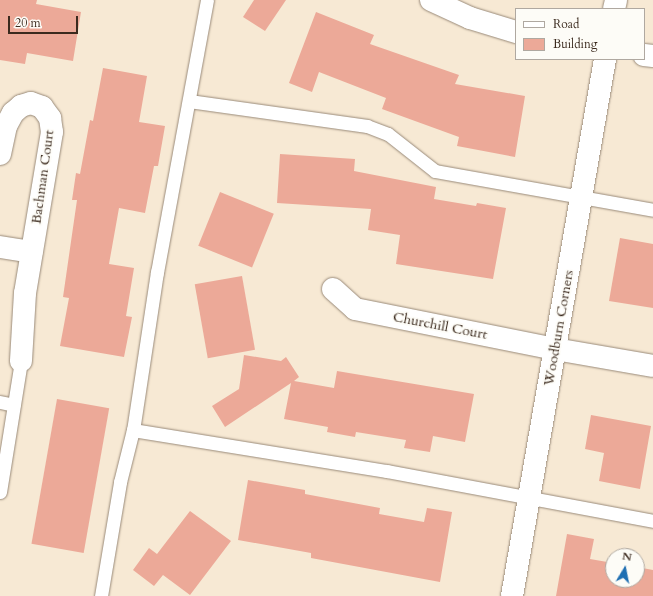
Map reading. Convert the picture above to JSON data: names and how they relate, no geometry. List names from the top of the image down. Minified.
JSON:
{"streets":{"street":["Bachman Court","Churchill Court","Woodburn Corners"]},"crossings":[["Churchill Court","Woodburn Corners"]],"legend":["Road","Building"],"scale_bar":"20 m","north":"top"}
